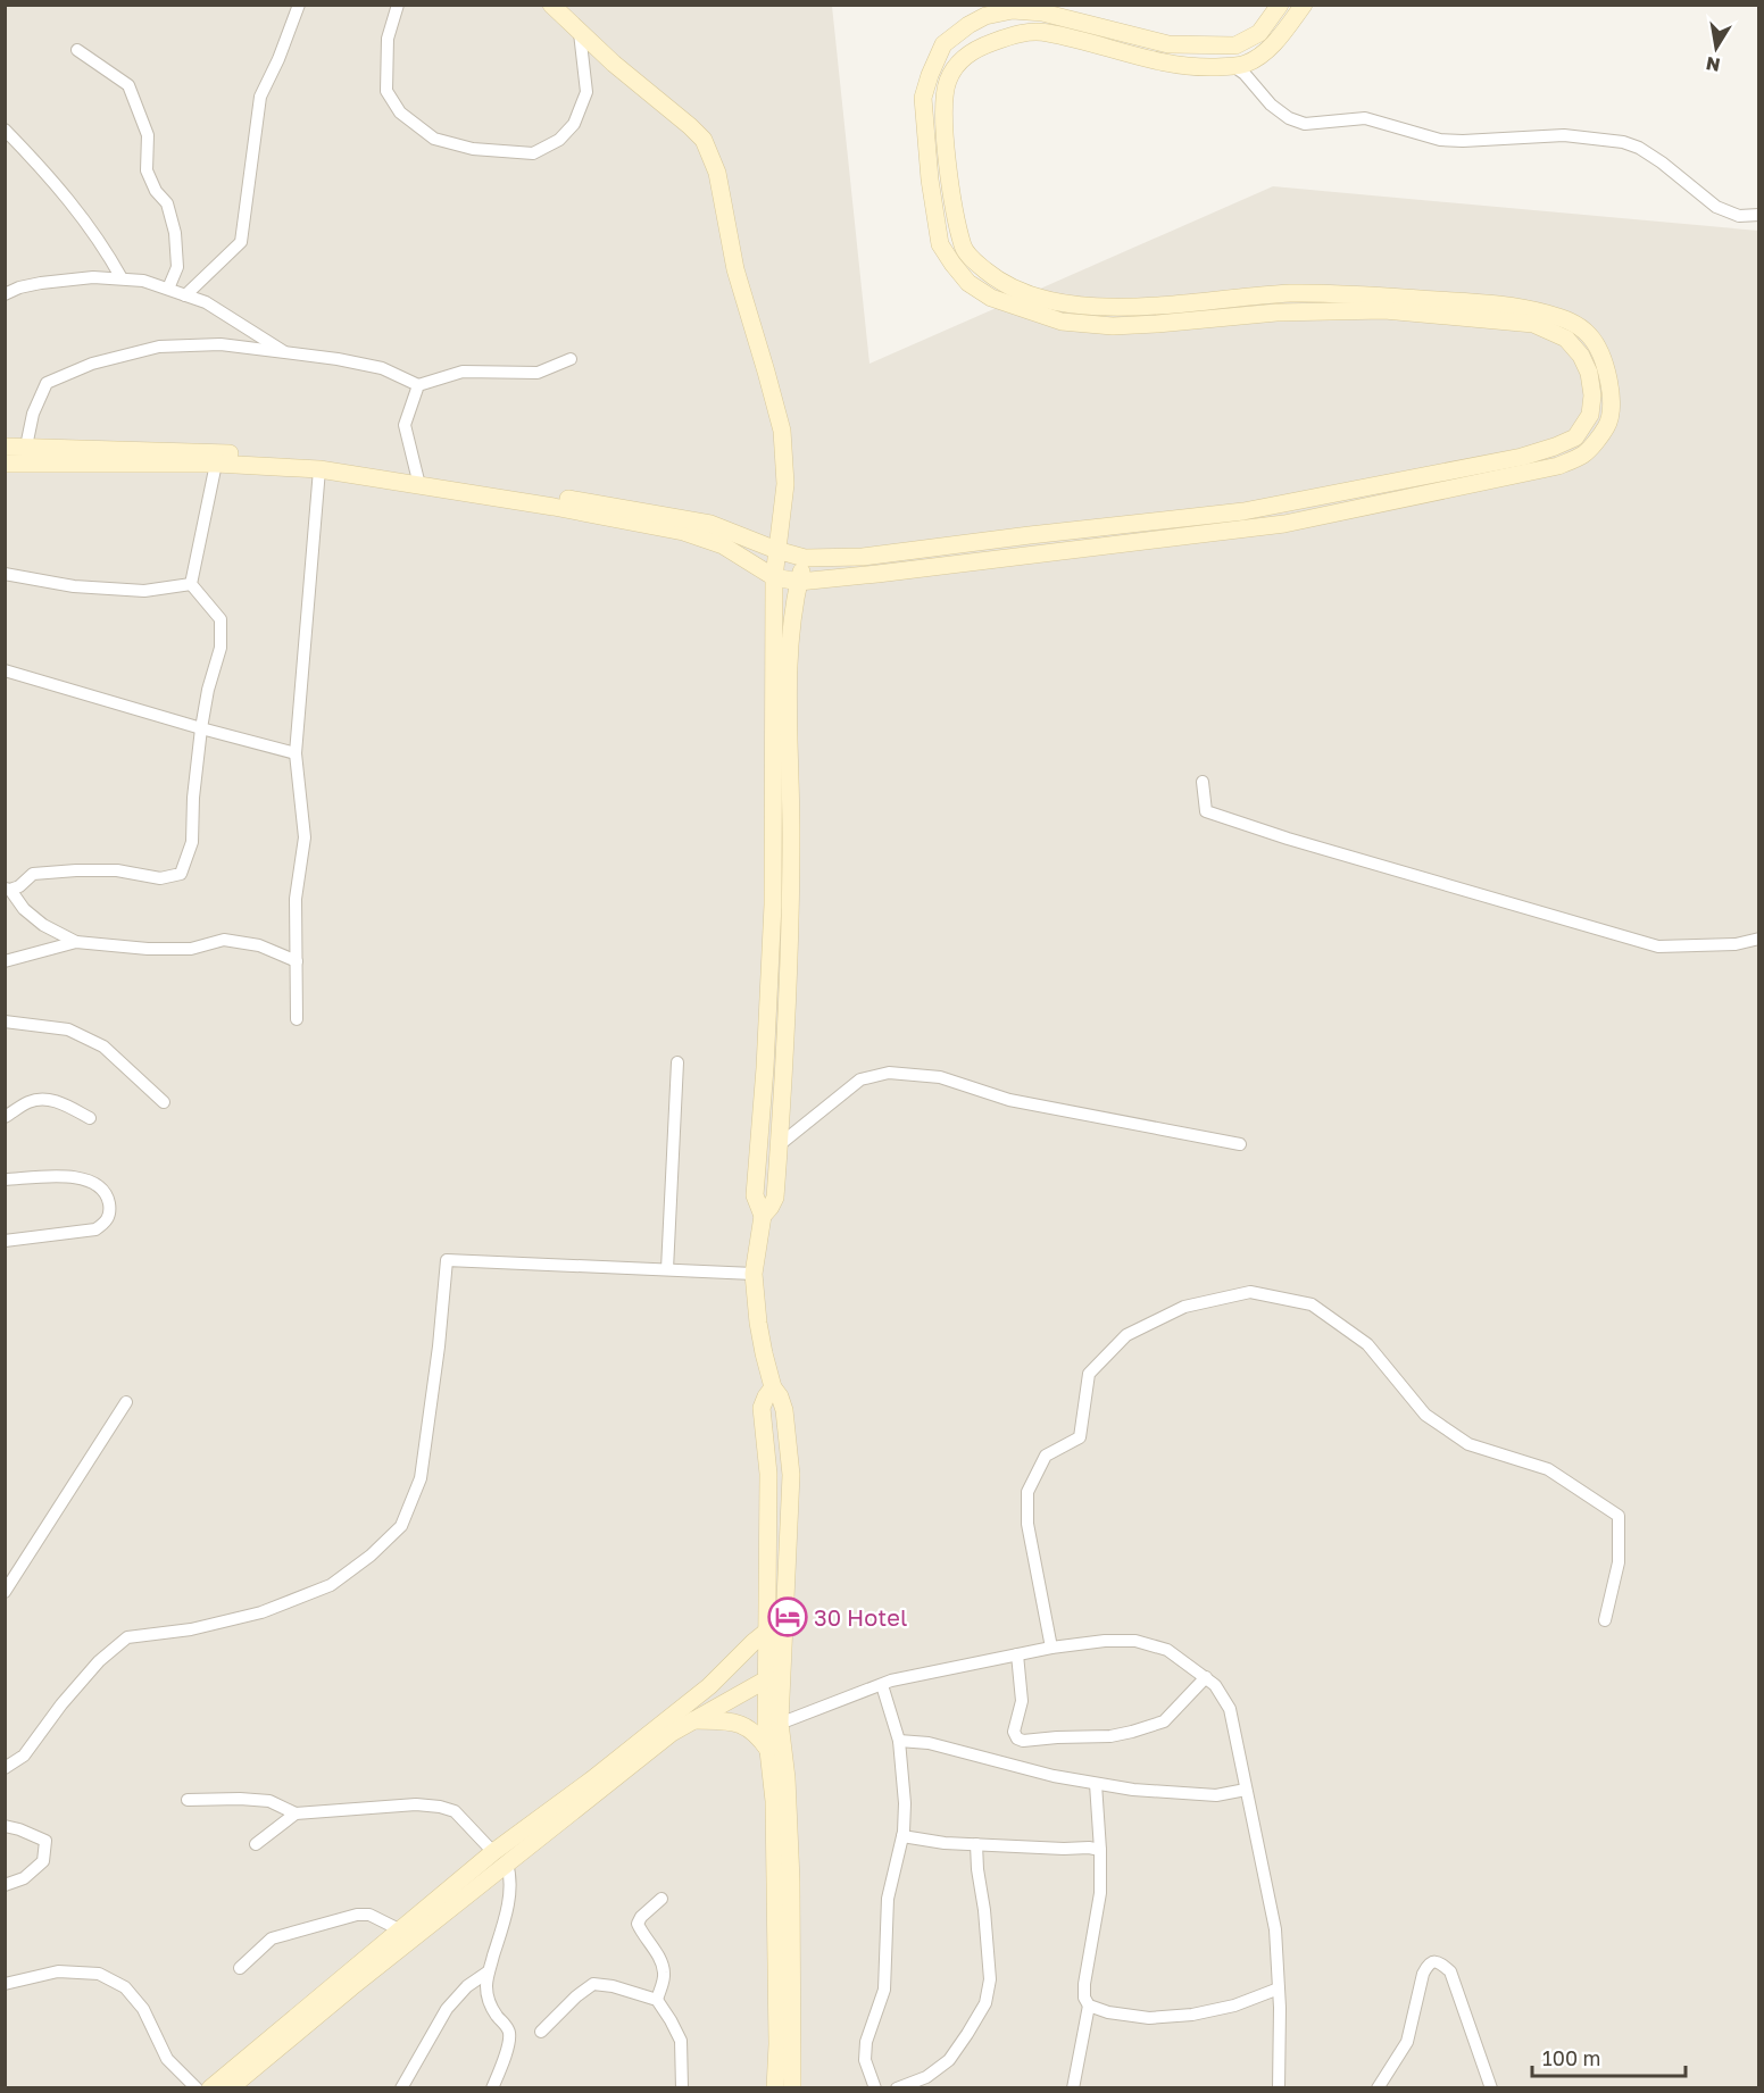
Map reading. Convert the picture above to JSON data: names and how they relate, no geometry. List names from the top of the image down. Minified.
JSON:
{"places":{"hotel":["30 Hotel"]},"scale_bar":"100 m","north":"bottom"}
